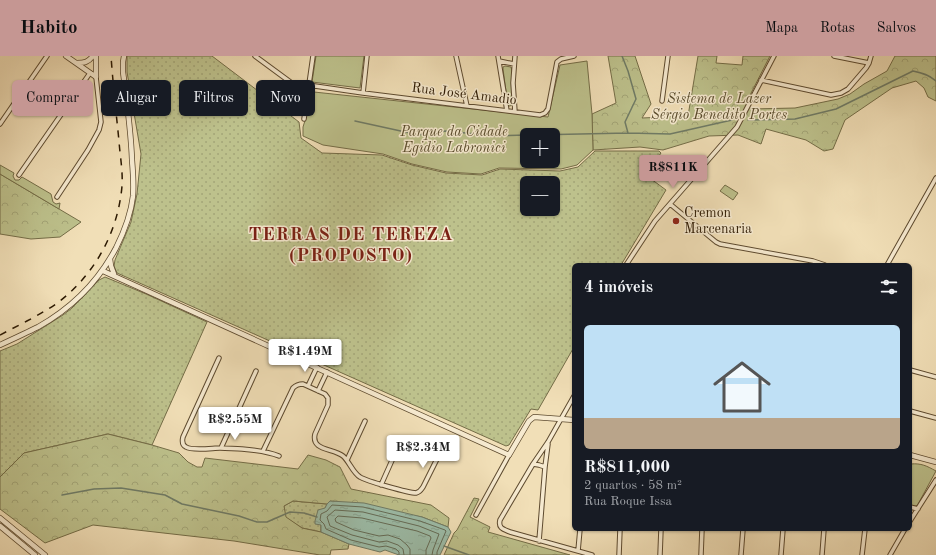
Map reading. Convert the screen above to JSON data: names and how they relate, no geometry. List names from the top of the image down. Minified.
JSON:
{"streets":{"street":["Rua José Amadio"]},"districts":["TERRAS DE TEREZA (PROPOSTO)"],"parks":["Sistema de Lazer Sérgio Benedito Portes","Parque da Cidade Egidio Labronici"],"places":["Cremon Marcenaria"],"page":{"header":"Habito","nav":["Mapa","Rotas","Salvos"],"chip":["Comprar","Alugar","Filtros","Novo"],"map_buttons":["+","−"],"price":["R$811K","R$1.49M","R$2.55M","R$2.34M"],"heading":"4 imóveis","list":[{"name":"R$811,000","note":"2 quartos · 58 m² · Rua Roque Issa"}]}}
